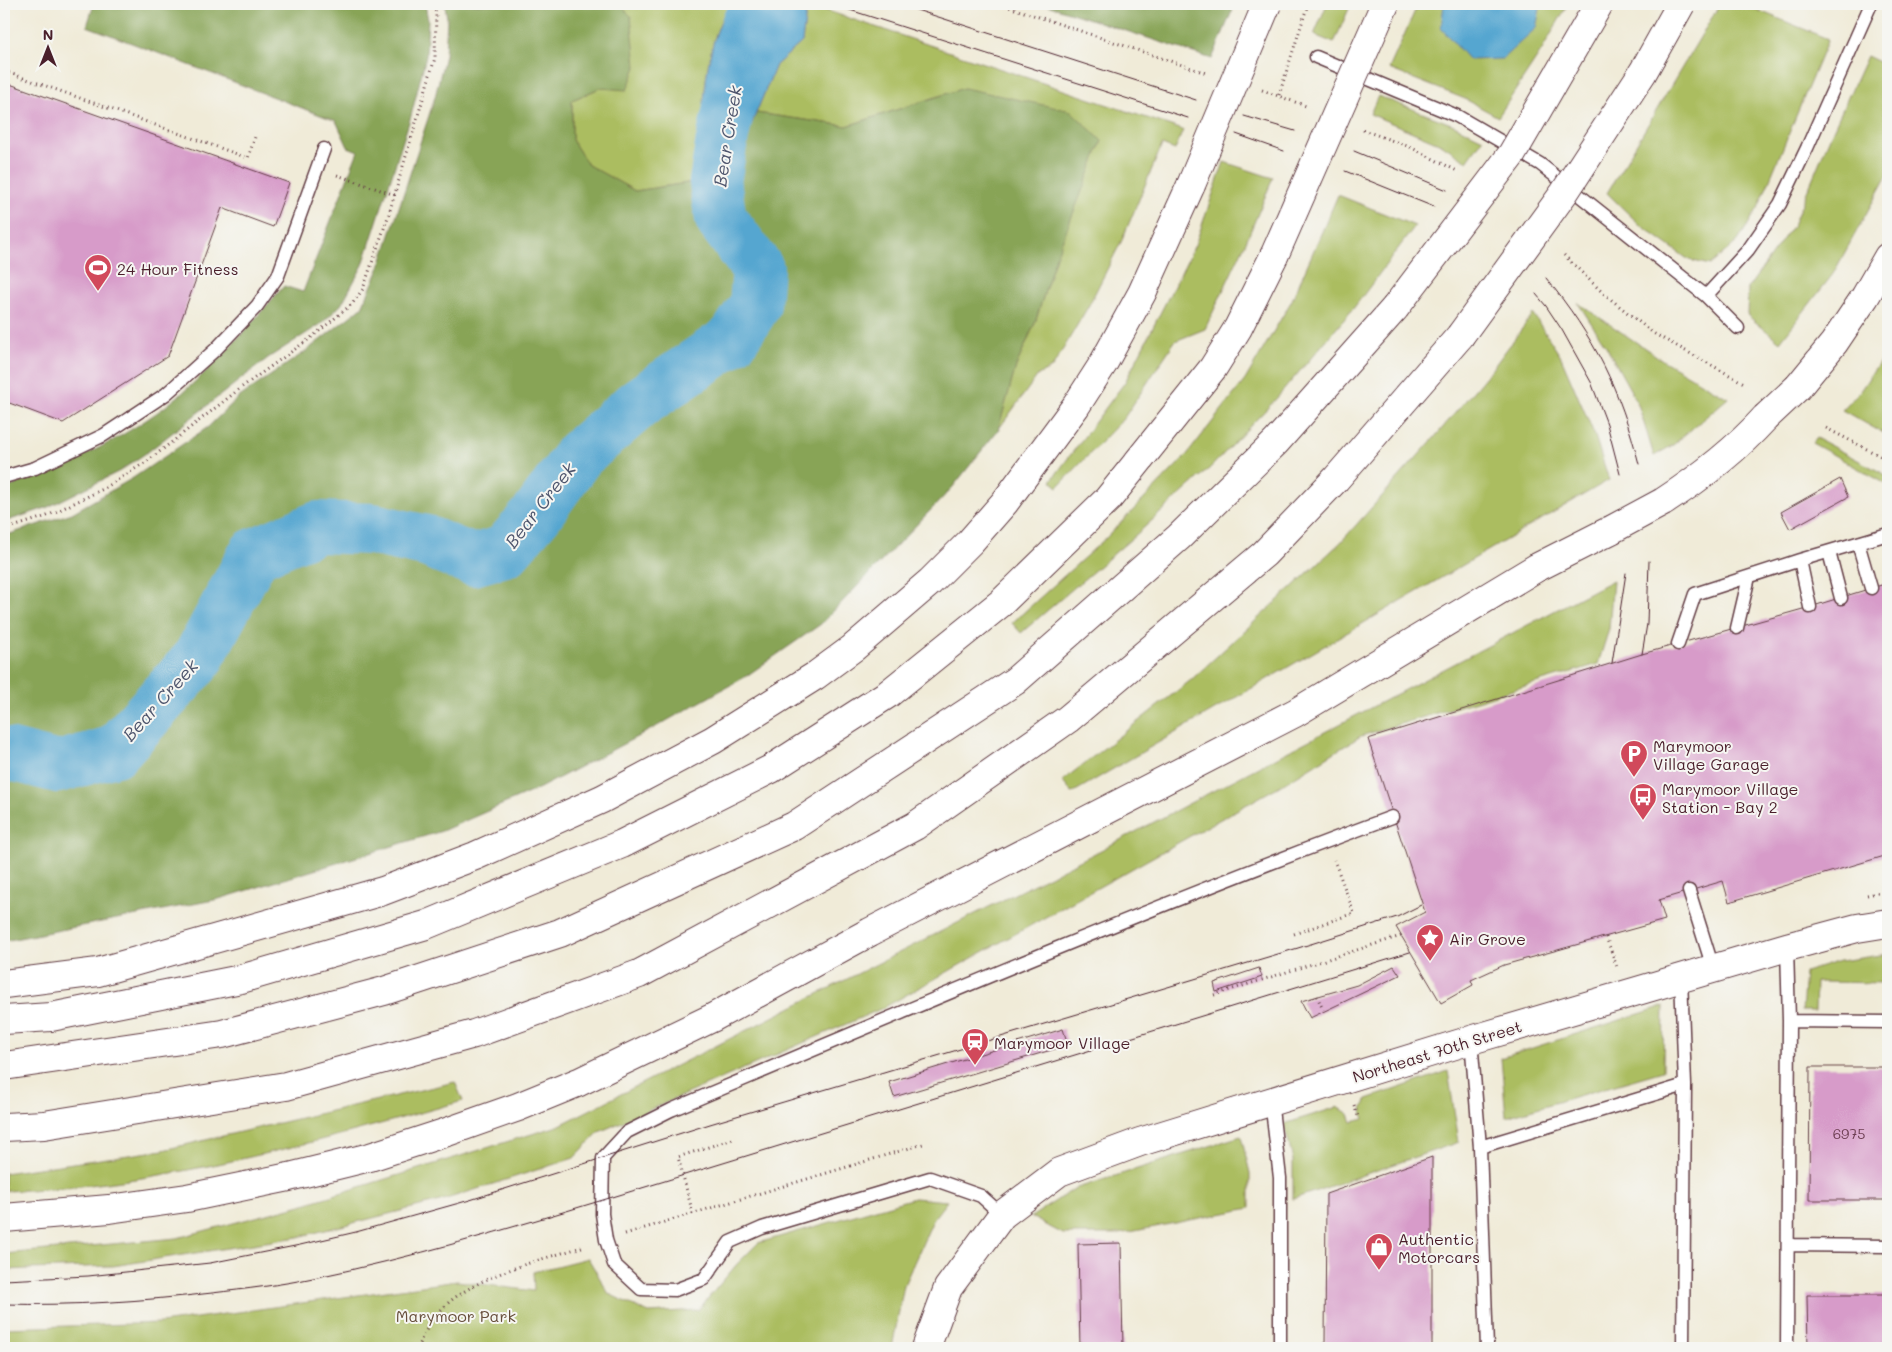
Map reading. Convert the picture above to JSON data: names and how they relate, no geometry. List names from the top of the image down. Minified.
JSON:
{"streets":{"main road":["Northeast 70th Street"]},"water":["Bear Creek"],"parks":["Marymoor Park"],"places":{"sports":["24 Hour Fitness"],"parking":["Marymoor Village Garage"],"bus stop":["Marymoor Village Station - Bay 2"],"place":["Air Grove"],"station":["Marymoor Village"],"shop":["Authentic Motorcars"]},"house_numbers":["6975"],"north":"top"}
